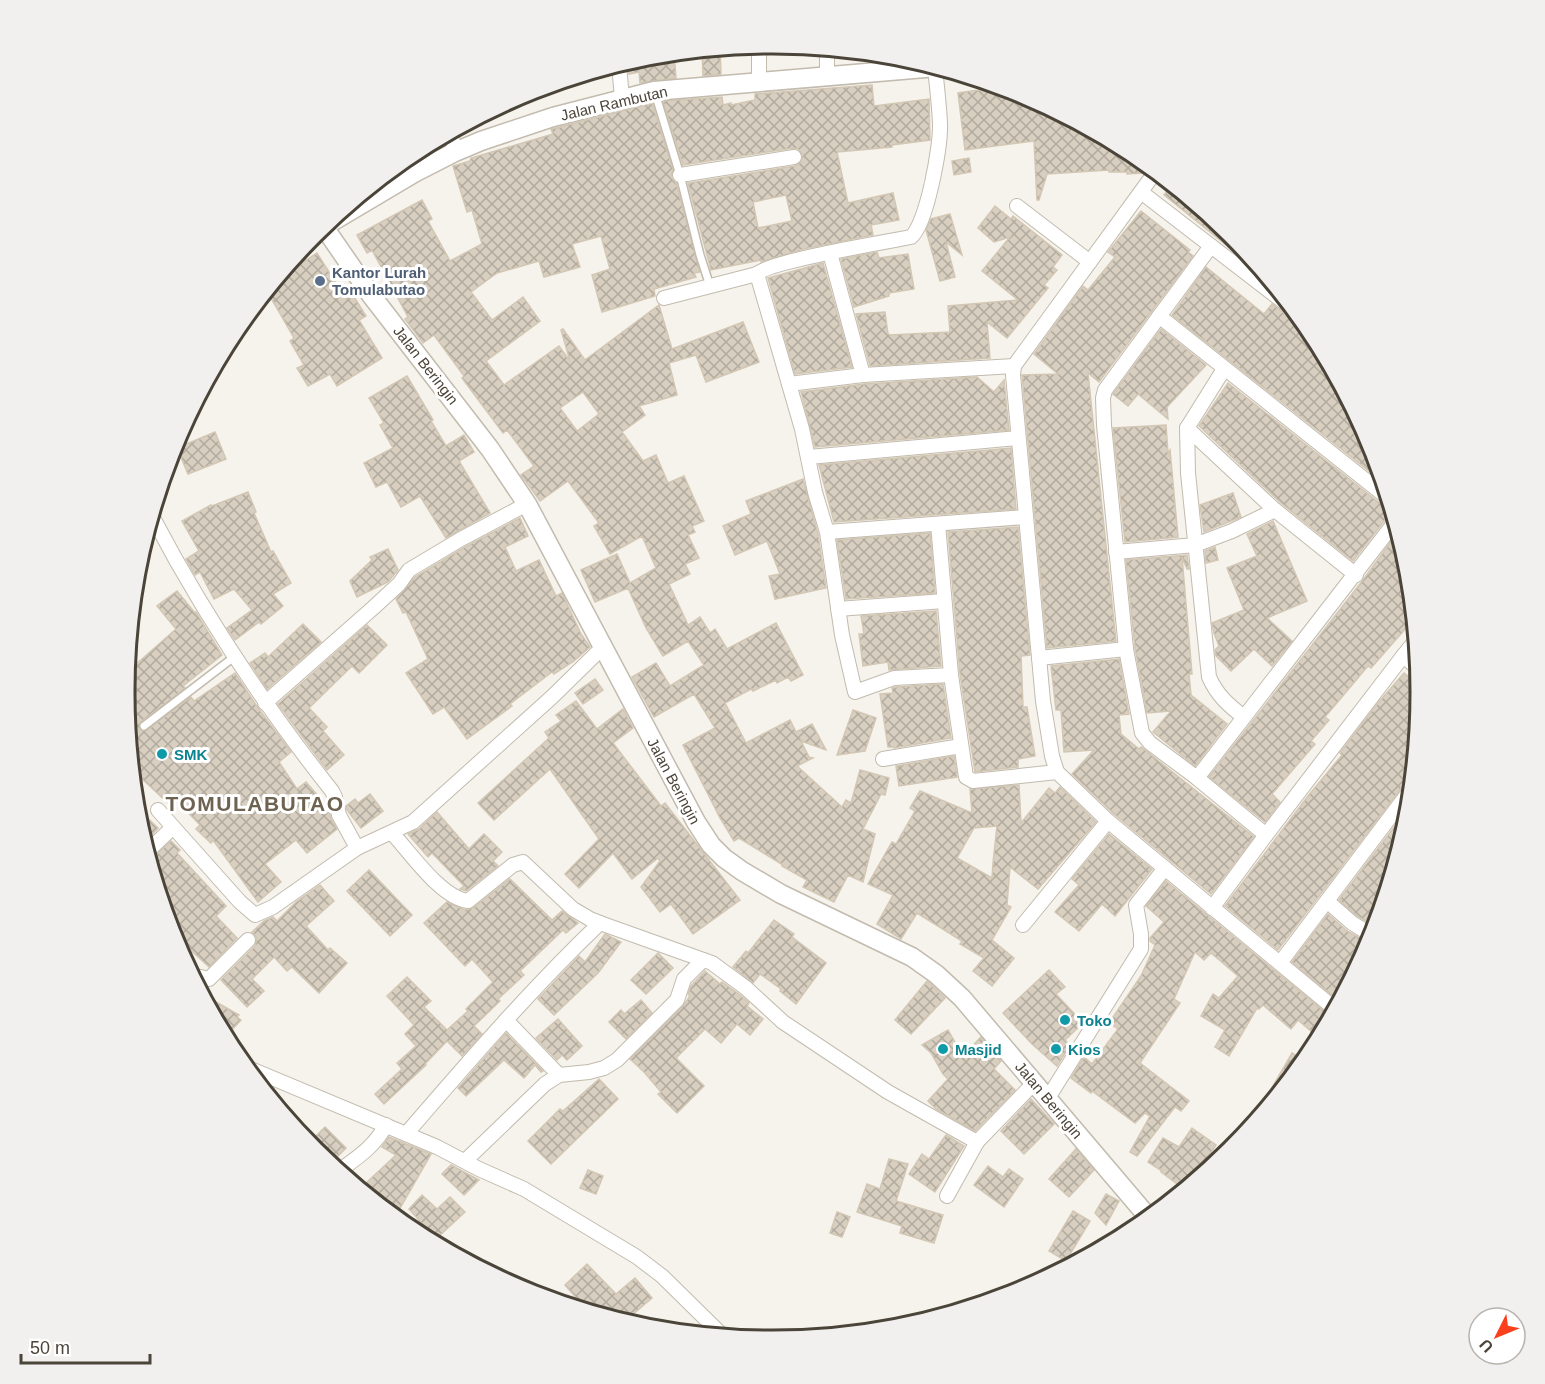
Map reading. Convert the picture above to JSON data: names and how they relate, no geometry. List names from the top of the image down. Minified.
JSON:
{"streets":{"street":["Jalan Rambutan","Jalan Beringin"]},"districts":["TOMULABUTAO"],"places":["Kantor Lurah Tomulabutao","SMK","Toko","Masjid","Kios"],"scale_bar":"50 m","north":"bottom left"}
